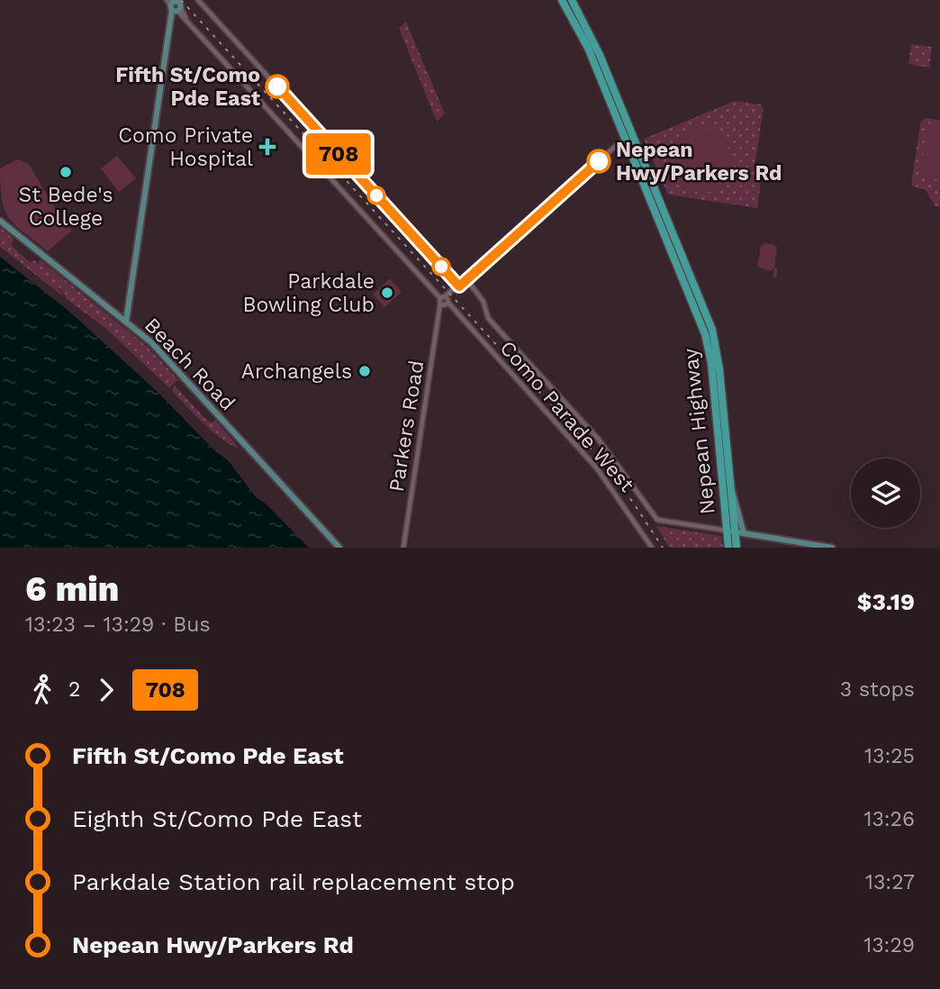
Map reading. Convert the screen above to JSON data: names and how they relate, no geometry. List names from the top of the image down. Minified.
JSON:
{"streets":{"highway":["Nepean Highway"],"main road":["Beach Road"],"street":["Como Parade West","Parkers Road"]},"crossings":[["Como Parade West","Parkers Road"]],"places":{"other":["Fifth St/Como Pde East","Nepean Hwy/Parkers Rd","St Bede's College","Parkdale Bowling Club","Archangels"],"health":["Como Private Hospital"]},"lines":["bus line 708"],"page":{"on_map":"708","heading":["6 min","13:23 – 13:29 · Bus","$3.19"],"legs":["2","708","3 stops"],"list":[{"name":"Fifth St/Como Pde East","value":"13:25"},{"name":"Eighth St/Como Pde East","value":"13:26"},{"name":"Parkdale Station rail replacement stop","value":"13:27"},{"name":"Nepean Hwy/Parkers Rd","value":"13:29"}]}}
